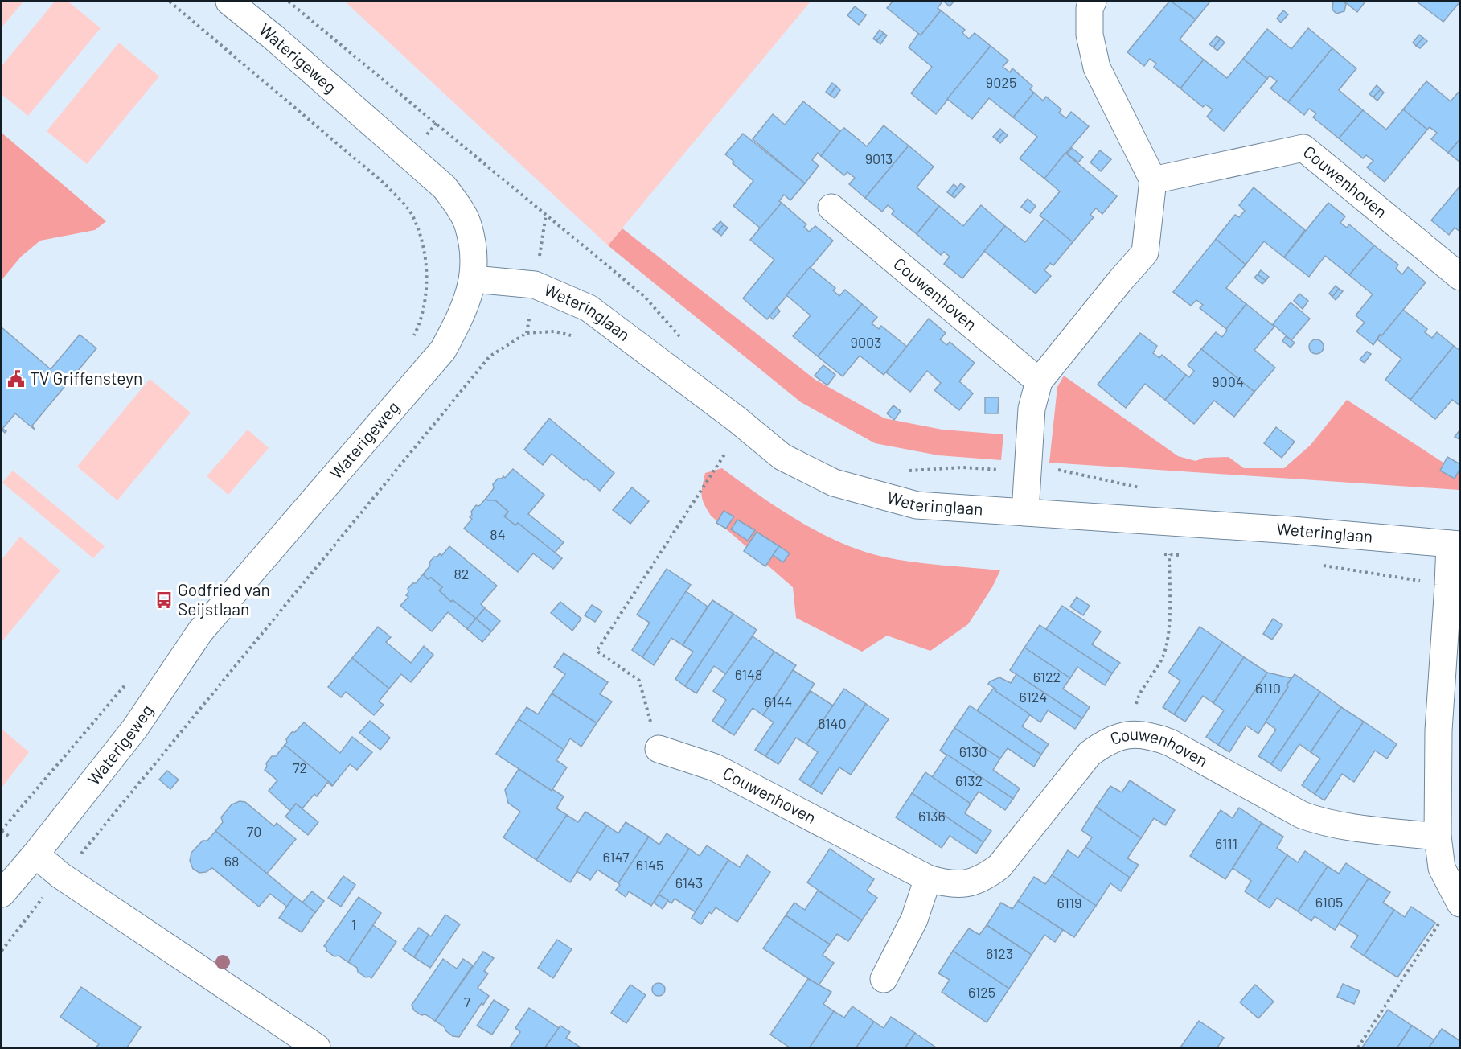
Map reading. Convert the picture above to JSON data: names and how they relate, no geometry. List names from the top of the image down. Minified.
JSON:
{"streets":{"street":["Waterigeweg","Couwenhoven","Weteringlaan"]},"crossings":[["Waterigeweg","Weteringlaan"]],"places":{"public building":["TV Griffensteyn"],"bus stop":["Godfried van Seijstlaan"]},"house_numbers":["9025","9013","9003","9004","84","82","6148","6122","6110","6124","6144","6140","6130","72","6132","6136","70","6111","6147","68","6145","6143","6105","6119","1","6123","6125","7"]}
